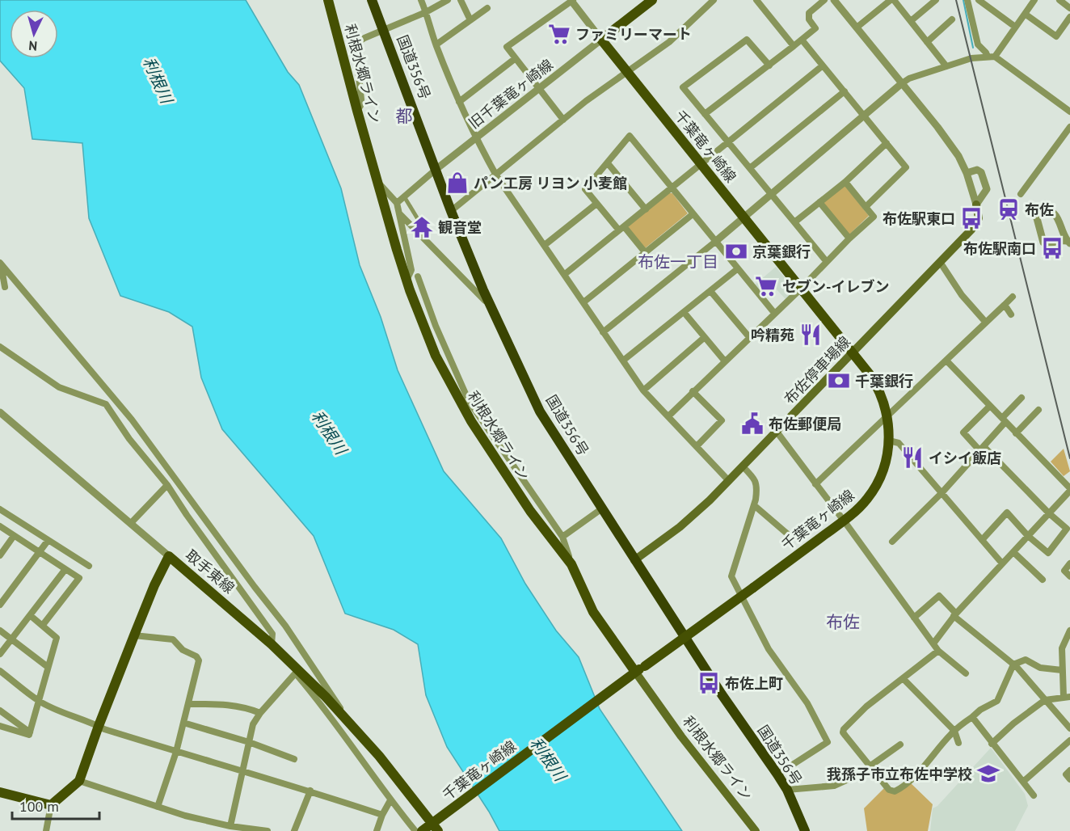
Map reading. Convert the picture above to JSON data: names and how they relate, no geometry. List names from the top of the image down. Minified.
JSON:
{"streets":{"highway":["国道356号"],"main road":["利根水郷ライン","千葉竜ヶ崎線","布佐停車場線","取手東線"],"street":["旧千葉竜ヶ崎線"]},"crossings":[["国道356号","旧千葉竜ヶ崎線"],["国道356号","布佐停車場線"],["利根水郷ライン","千葉竜ヶ崎線"],["旧千葉竜ヶ崎線","千葉竜ヶ崎線"],["千葉竜ヶ崎線","布佐停車場線"],["千葉竜ヶ崎線","取手東線"]],"districts":["都","布佐一丁目","布佐"],"water":["利根川"],"places":{"supermarket":["ファミリーマート","セブン-イレブン"],"shop":["パン工房 リヨン 小麦館"],"station":["布佐"],"bus stop":["布佐駅東口","布佐駅南口","布佐上町"],"temple":["観音堂"],"bank":["京葉銀行","千葉銀行"],"restaurant":["吟精苑","イシイ飯店"],"public building":["布佐郵便局"],"school or university":["我孫子市立布佐中学校"]},"scale_bar":"100 m","north":"bottom"}
